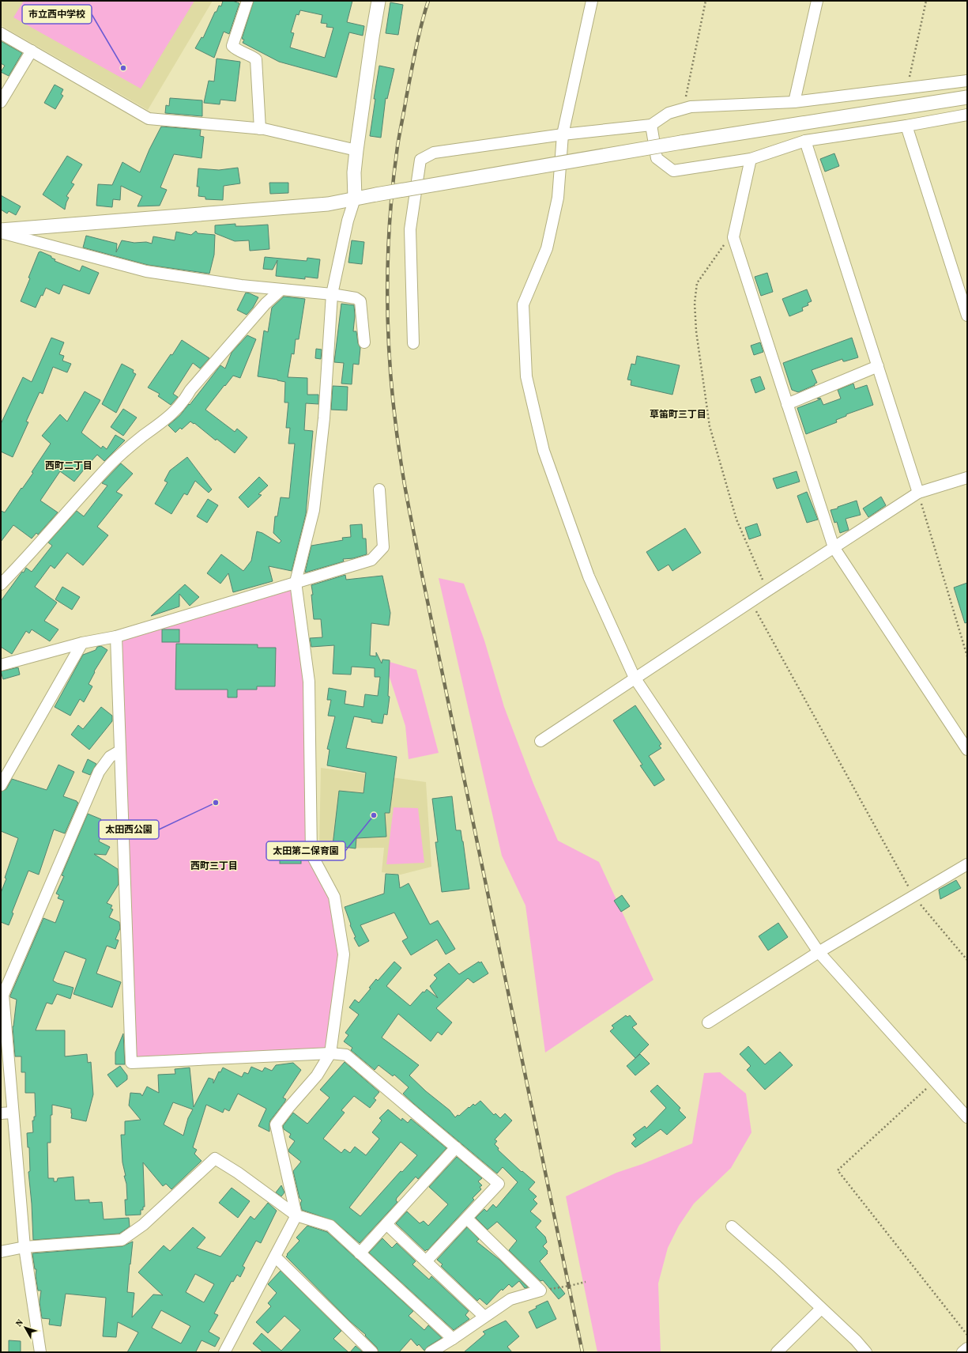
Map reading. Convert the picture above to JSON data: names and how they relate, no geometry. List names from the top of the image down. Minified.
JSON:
{"districts":["草笛町三丁目","西町二丁目","西町三丁目"],"places":["市立西中学校","太田西公園","太田第二保育園"],"north":"top left"}
